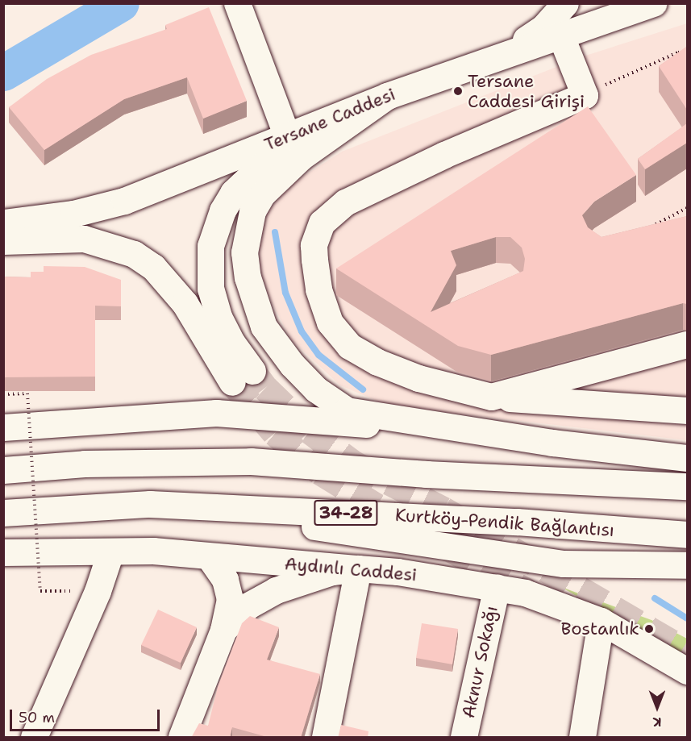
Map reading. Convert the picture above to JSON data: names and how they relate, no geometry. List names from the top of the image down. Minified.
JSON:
{"streets":{"main road":["Tersane Caddesi","34-28","Kurtköy-Pendik Bağlantısı","Aydınlı Caddesi","Aknur Sokağı"]},"crossings":[["Aydınlı Caddesi","Aknur Sokağı"]],"places":["Tersane Caddesi Girişi","Bostanlık"],"scale_bar":"50 m","north":"bottom"}
